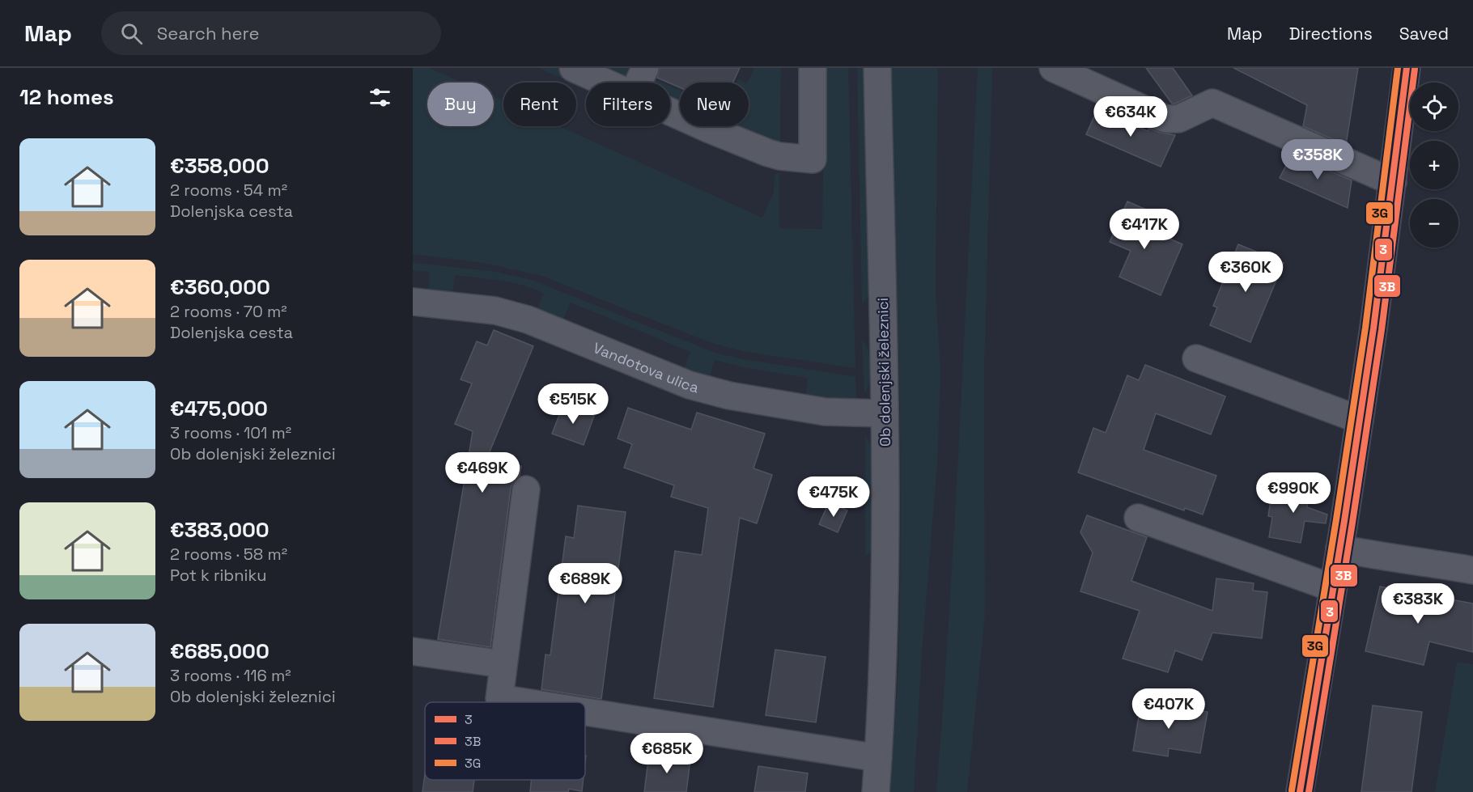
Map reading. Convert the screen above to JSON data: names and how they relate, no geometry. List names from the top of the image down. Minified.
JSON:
{"streets":{"street":["Vandotova ulica","Ob dolenjski železnici"]},"crossings":[["Vandotova ulica","Ob dolenjski železnici"]],"lines":["transit line 3","transit line 3G","transit line 3B"],"legend":["3","3B","3G"],"page":{"header":"Map","search":"Search here","nav":["Map","Directions","Saved"],"heading":"12 homes","map_buttons":["+","−"],"chip":["Buy","Rent","Filters","New"],"price":["€634K","€358K","€417K","€360K","€515K","€469K","€990K","€475K","€689K","€383K","€407K","€685K"],"list":[{"name":"€358,000","note":"2 rooms · 54 m² · Dolenjska cesta"},{"name":"€360,000","note":"2 rooms · 70 m² · Dolenjska cesta"},{"name":"€475,000","note":"3 rooms · 101 m² · Ob dolenjski železnici"},{"name":"€383,000","note":"2 rooms · 58 m² · Pot k ribniku"},{"name":"€685,000","note":"3 rooms · 116 m² · Ob dolenjski železnici"}]}}
